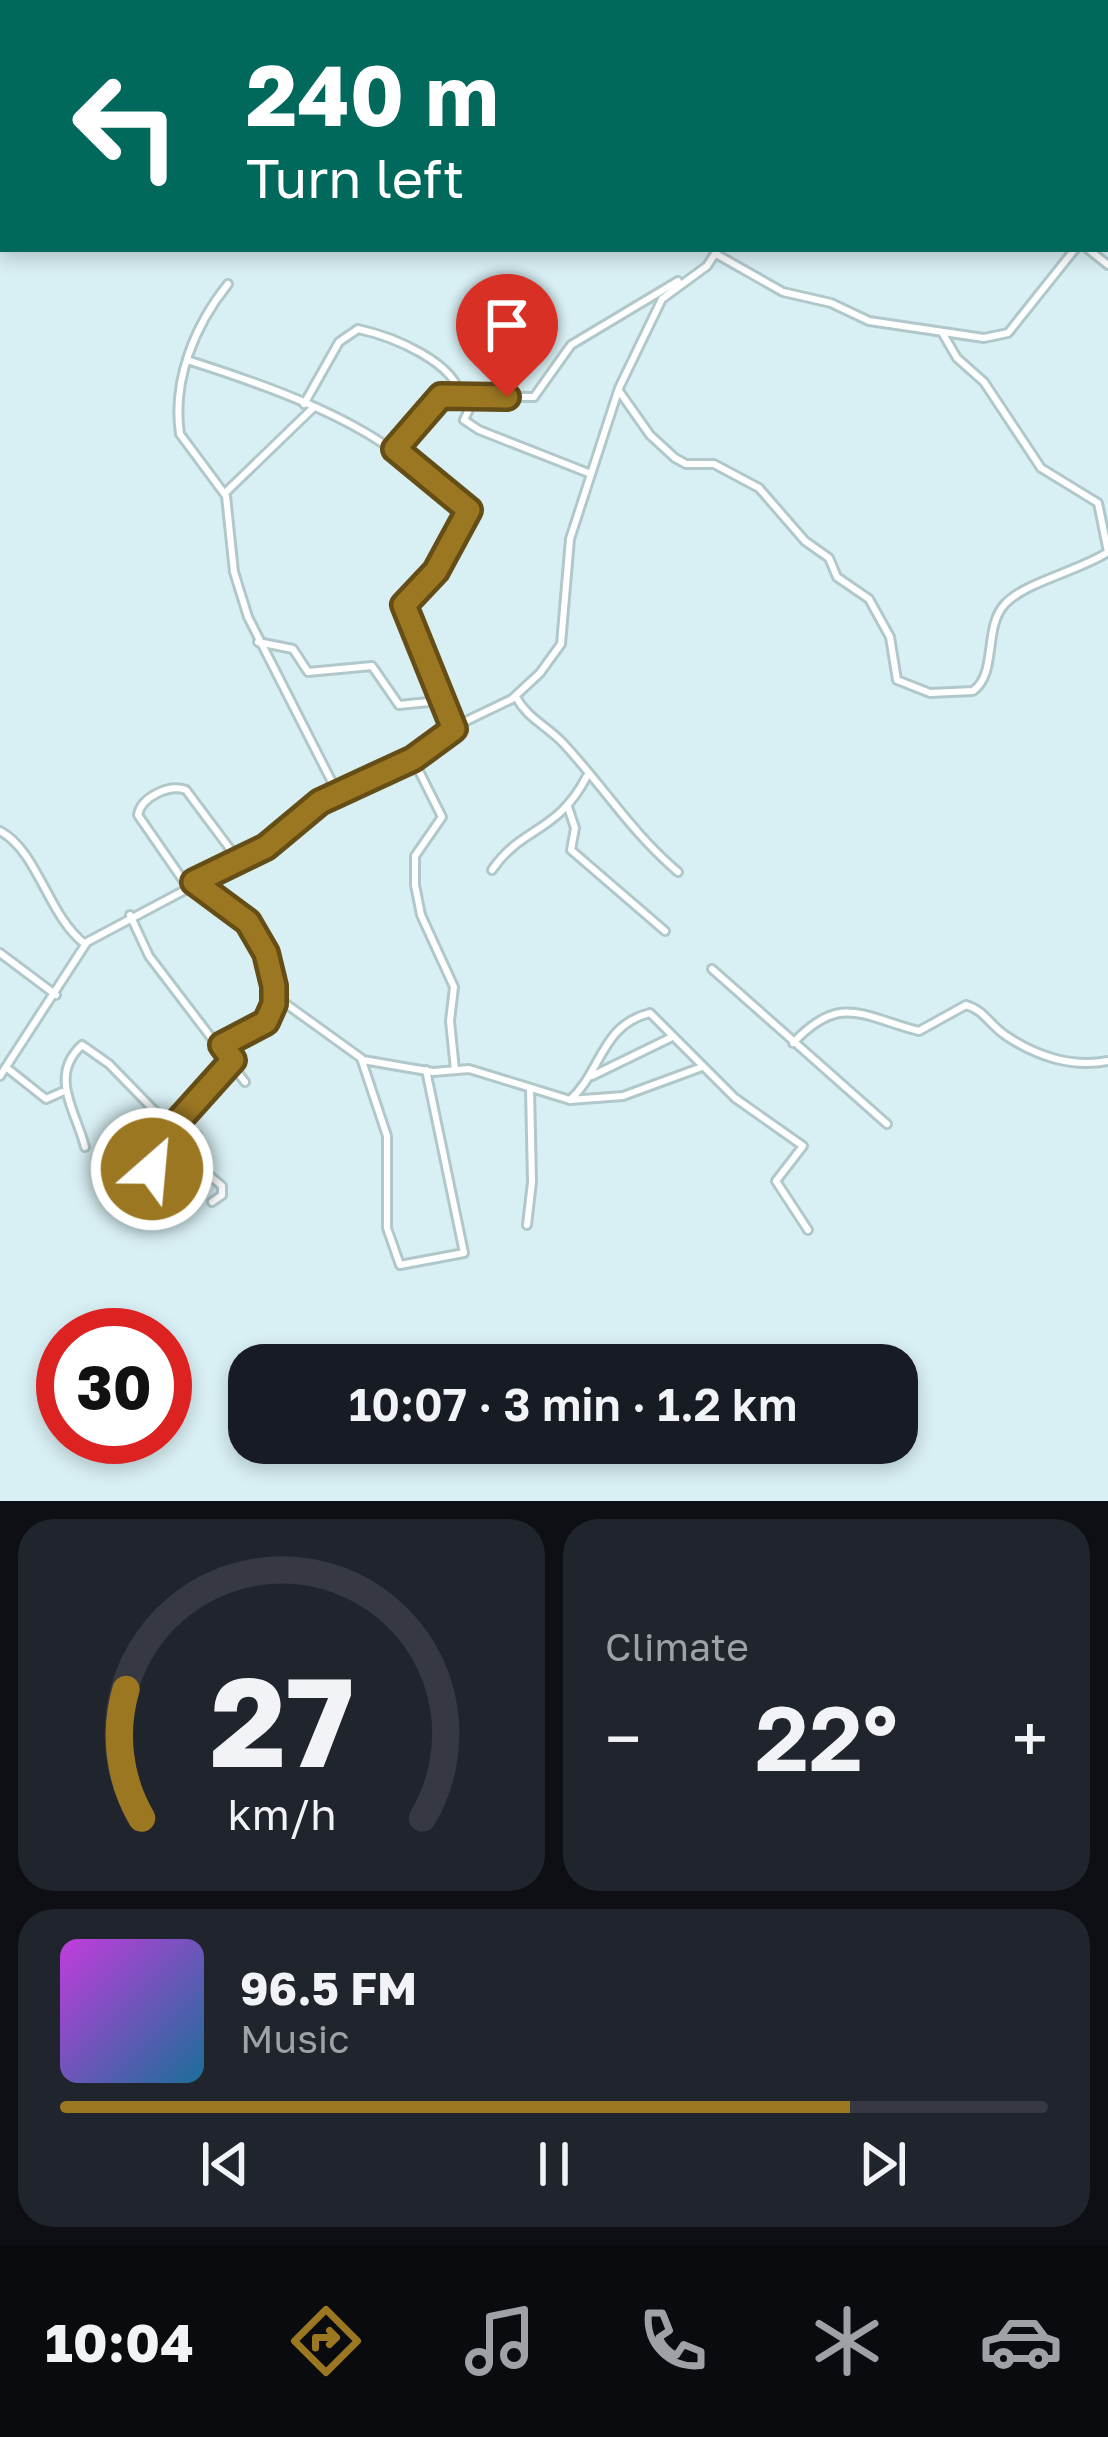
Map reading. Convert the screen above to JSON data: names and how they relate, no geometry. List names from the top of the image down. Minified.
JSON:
{"page":{"turn":["240 m","Turn left"],"limit":"30","trip":"10:07 · 3 min · 1.2 km","tile":"Climate","heat":["−","22°","+"],"song":["96.5 FM","Music"],"tabs":"10:04","gauge":["27","km/h"]}}
